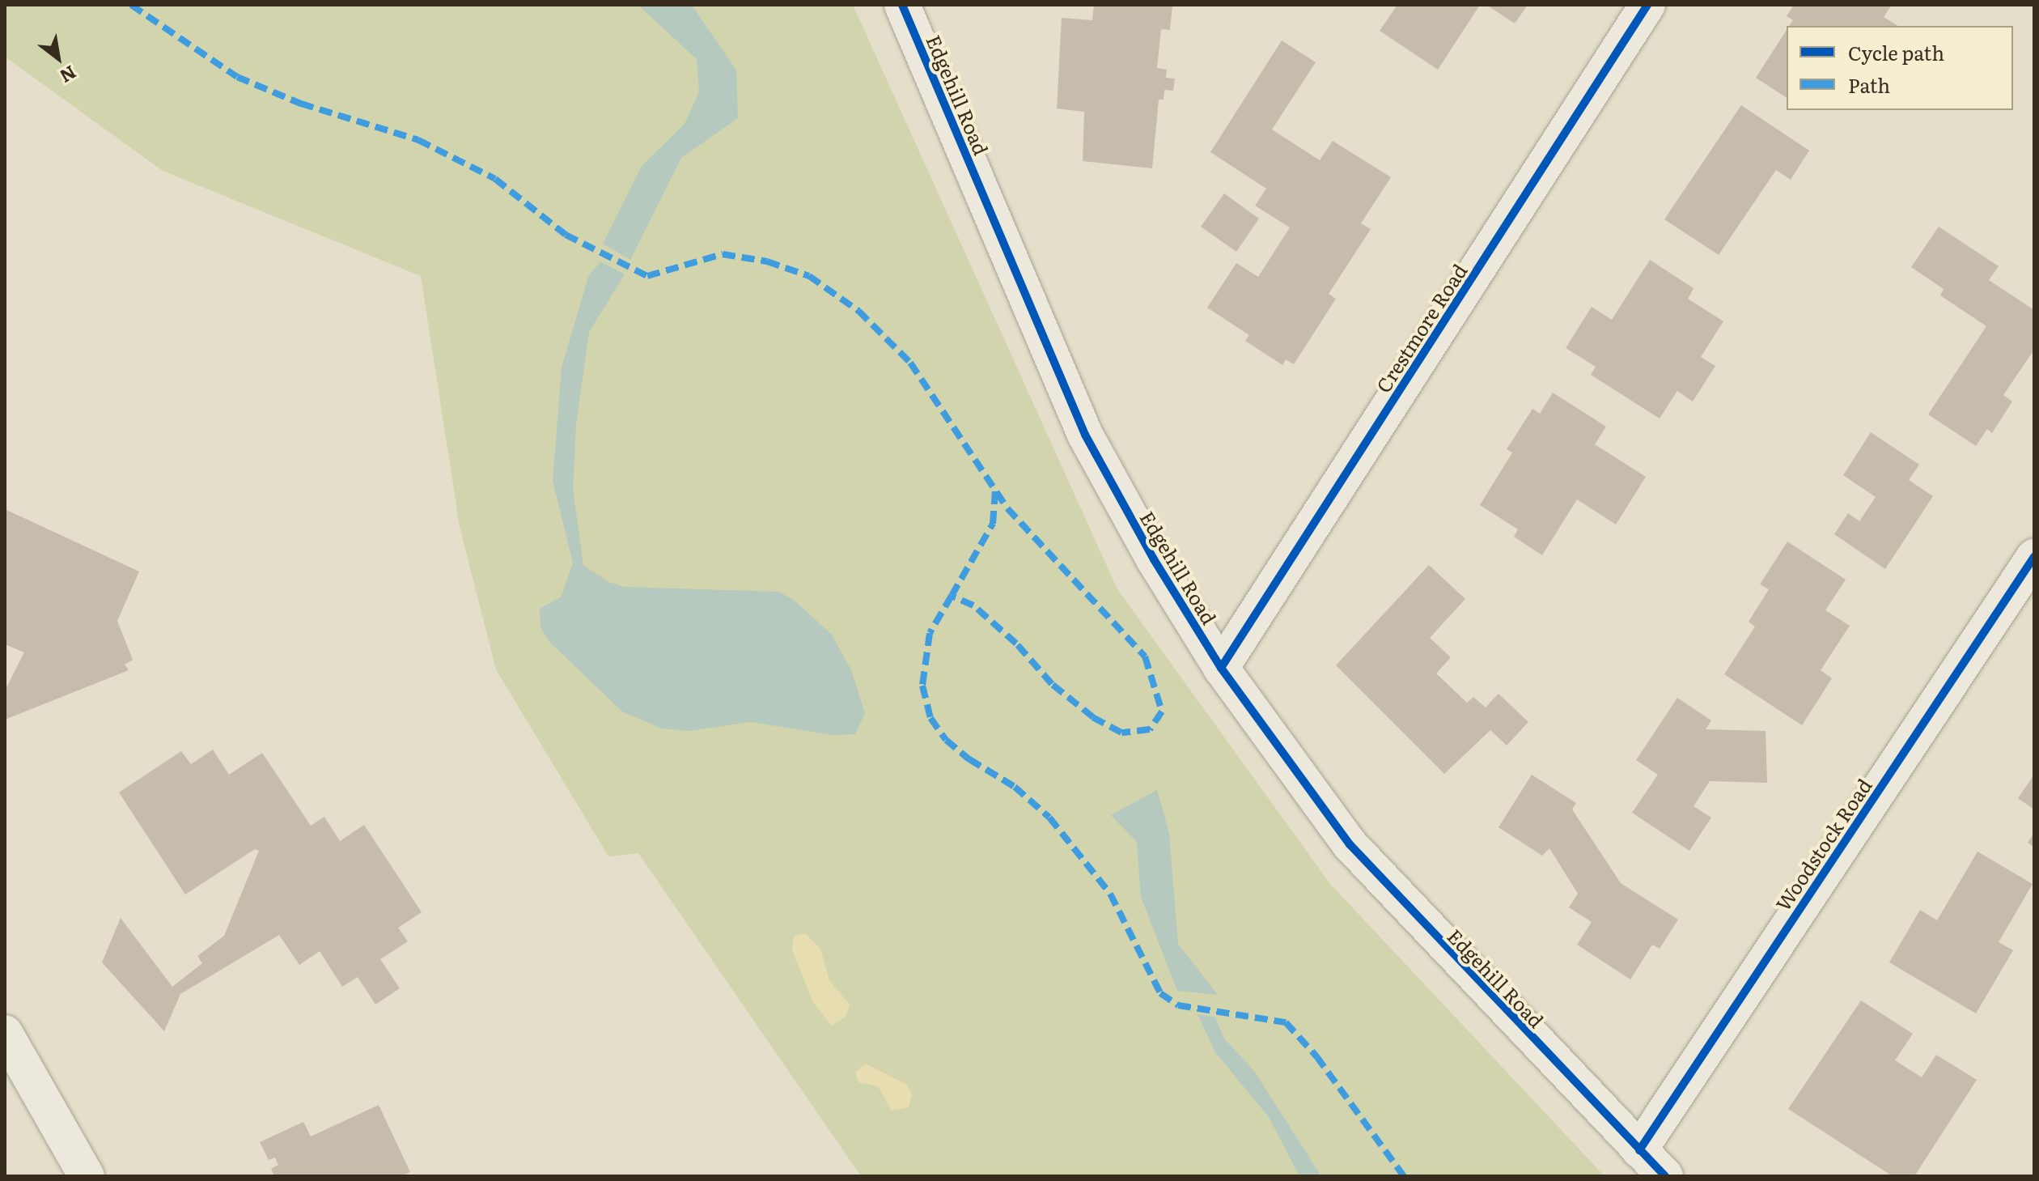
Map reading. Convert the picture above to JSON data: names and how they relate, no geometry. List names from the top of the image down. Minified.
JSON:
{"streets":{"street":["Edgehill Road","Crestmore Road","Woodstock Road"]},"crossings":[["Edgehill Road","Crestmore Road"],["Edgehill Road","Woodstock Road"]],"legend":["Cycle path","Path"],"north":"bottom right"}
